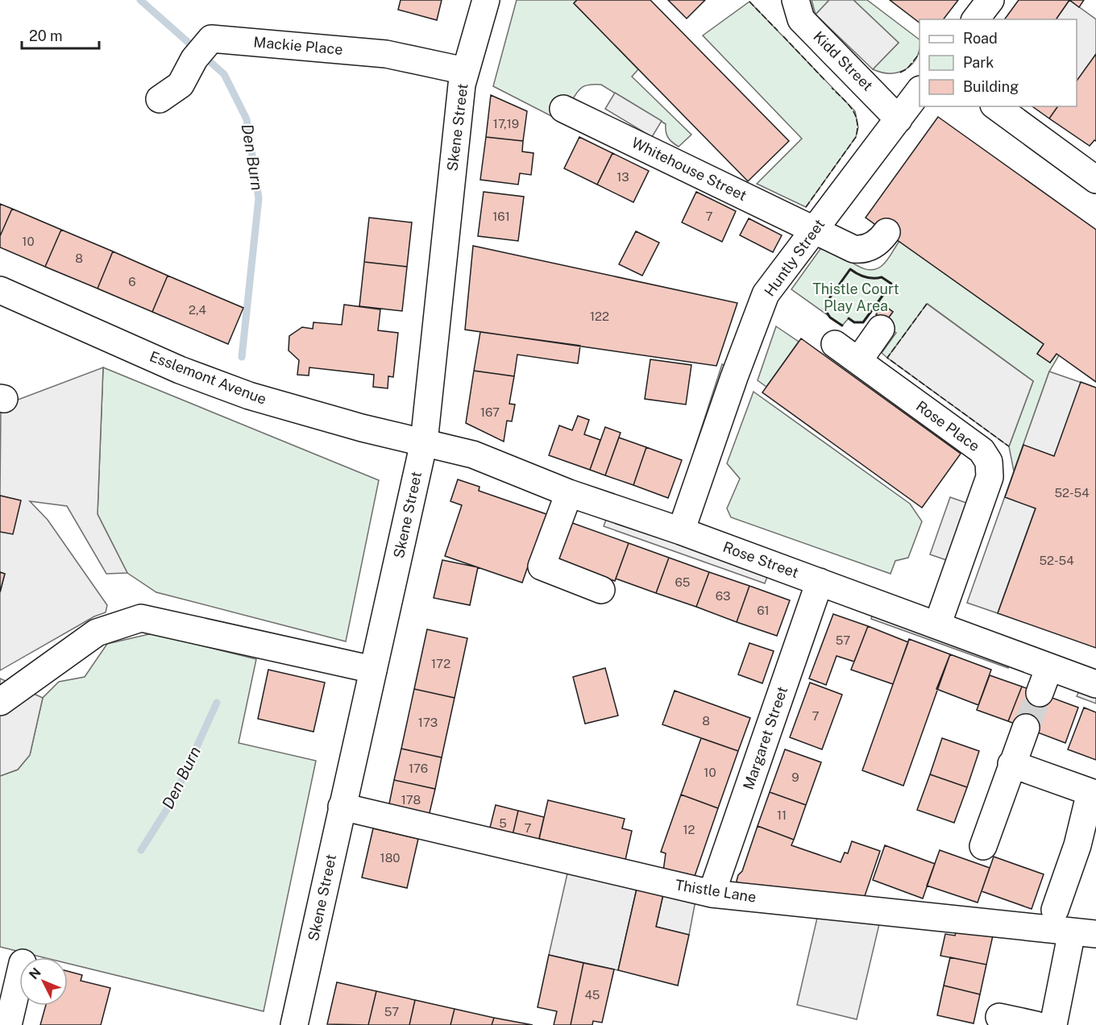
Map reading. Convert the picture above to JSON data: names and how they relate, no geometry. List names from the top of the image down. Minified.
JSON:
{"streets":{"street":["Mackie Place","Kidd Street","Skene Street","Whitehouse Street","Huntly Street","Esslemont Avenue","Rose Place","Rose Street","Margaret Street","Thistle Lane"]},"crossings":[["Mackie Place","Skene Street"],["Kidd Street","Huntly Street"],["Skene Street","Esslemont Avenue"],["Skene Street","Rose Street"],["Skene Street","Thistle Lane"],["Whitehouse Street","Huntly Street"],["Huntly Street","Rose Street"],["Esslemont Avenue","Rose Street"],["Rose Place","Rose Street"],["Rose Street","Margaret Street"],["Margaret Street","Thistle Lane"]],"water":["Den Burn"],"parks":["Thistle Court Play Area"],"house_numbers":["17,19","13","161","7","10","8","6","2,4","122","167","52-54","52-54","65","63","61","57","172","7","8","173","176","10","9","178","11","5","7","12","180","45","57"],"legend":["Road","Park","Building"],"scale_bar":"20 m","north":"top left"}
